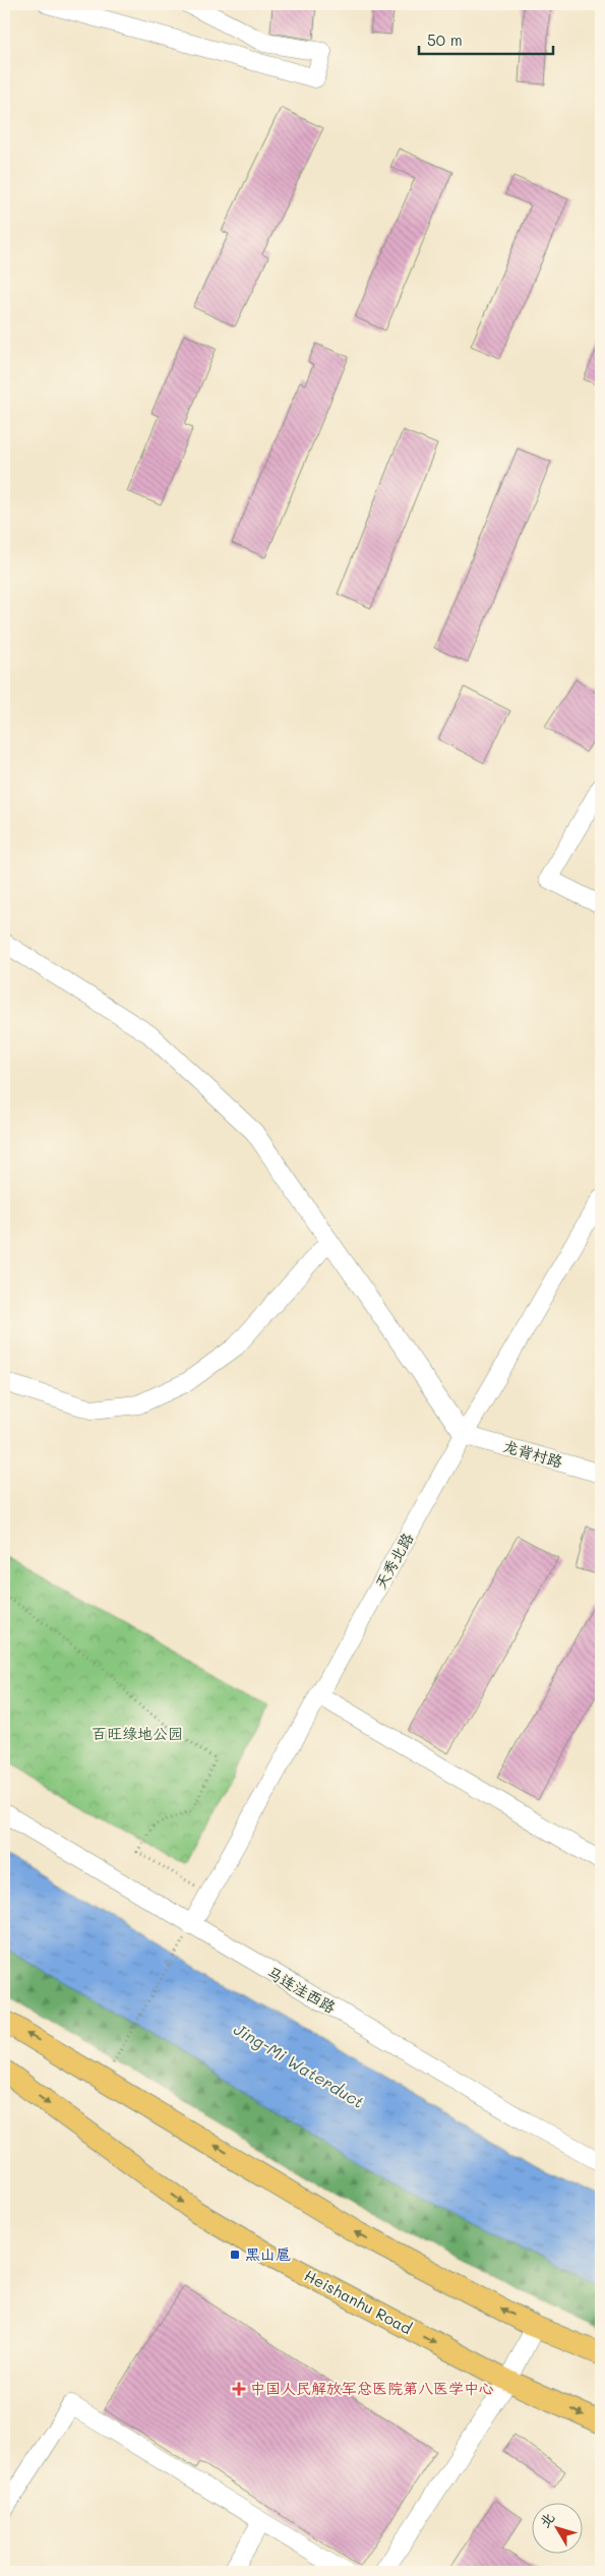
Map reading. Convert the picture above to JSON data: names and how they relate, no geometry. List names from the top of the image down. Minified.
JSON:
{"streets":{"main road":["Heishanhu Road"],"street":["龙背村路","天秀北路","马连洼西路"]},"crossings":[["龙背村路","天秀北路"],["天秀北路","马连洼西路"]],"water":["Jing-Mi Waterduct"],"parks":["百旺绿地公园"],"places":{"transit":["黑山扈"],"health":["中国人民解放军总医院第八医学中心"]},"scale_bar":"50 m","north":"top left"}
